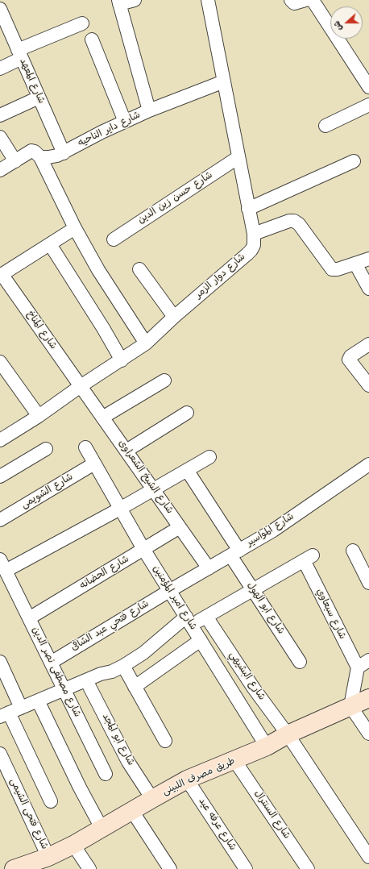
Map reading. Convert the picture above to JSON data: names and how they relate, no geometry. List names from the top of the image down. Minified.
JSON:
{"streets":{"street":["شارع المعهد","شارع داير الناحيه","شارع حسن زين الدين","شارع دوار الزمر","شارع المناخ","شارع الشيخ الشعراوى","شارع الشويمى","شارع المواسير","شارع الحضانه","شارع امير المؤمنين","شارع ابو الهول","شارع سبعاوي","شارع فتحي عبد الشافى","شارع مصطفى نصر الدين","شارع البشيهي","شارع ابو المجد","طريق مصرف اللبينى","شارع فتحى الشيمى","شارع السنترال","شارع عرفه عيد"]},"crossings":[["شارع المعهد","شارع داير الناحيه"],["شارع داير الناحيه","شارع دوار الزمر"],["شارع حسن زين الدين","شارع دوار الزمر"],["شارع دوار الزمر","شارع المناخ"],["شارع دوار الزمر","شارع الشيخ الشعراوى"],["شارع المناخ","شارع الشيخ الشعراوى"],["شارع الشيخ الشعراوى","شارع المواسير"],["شارع الشيخ الشعراوى","شارع الحضانه"],["شارع الشويمى","شارع امير المؤمنين"],["شارع المواسير","شارع امير المؤمنين"],["شارع المواسير","شارع ابو الهول"],["شارع المواسير","شارع فتحي عبد الشافى"],["شارع الحضانه","شارع امير المؤمنين"],["شارع الحضانه","شارع مصطفى نصر الدين"],["شارع امير المؤمنين","شارع فتحي عبد الشافى"],["شارع امير المؤمنين","طريق مصرف اللبينى"],["شارع ابو الهول","شارع سبعاوي"],["شارع فتحي عبد الشافى","شارع مصطفى نصر الدين"],["شارع البشيهي","طريق مصرف اللبينى"],["شارع ابو المجد","طريق مصرف اللبينى"],["طريق مصرف اللبينى","شارع فتحى الشيمى"],["طريق مصرف اللبينى","شارع السنترال"],["طريق مصرف اللبينى","شارع عرفه عيد"]],"north":"left"}
